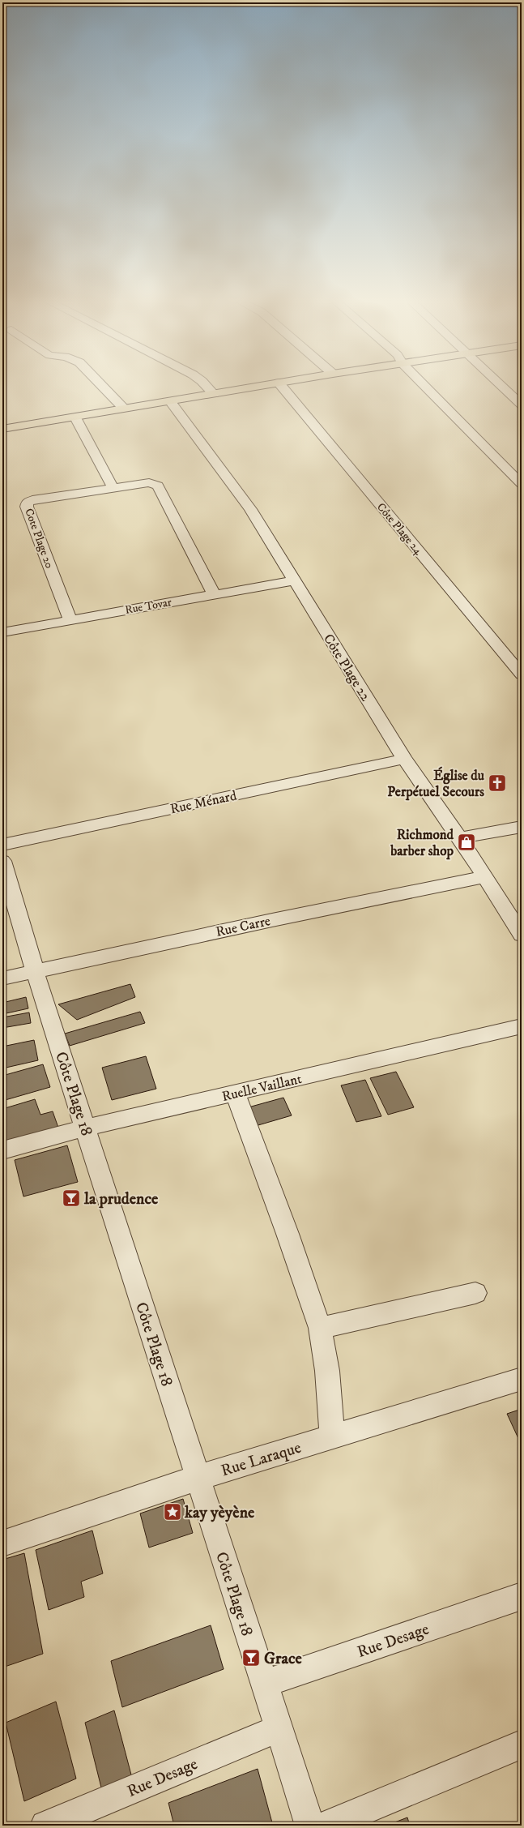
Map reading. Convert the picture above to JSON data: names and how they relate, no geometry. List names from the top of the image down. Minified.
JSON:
{"streets":{"street":["Côte Plage 24","Cote Plage 20","Rue Tovar","Côte Plage 22","Rue Ménard","Rue Carre","Ruelle Vaillant","Côte Plage 18","Rue Laraque","Rue Desage"]},"crossings":[["Cote Plage 20","Rue Tovar"],["Rue Tovar","Côte Plage 22"],["Côte Plage 22","Rue Ménard"],["Côte Plage 22","Rue Carre"],["Rue Carre","Côte Plage 18"],["Ruelle Vaillant","Côte Plage 18"],["Côte Plage 18","Rue Laraque"],["Côte Plage 18","Rue Desage"]],"places":{"church":["Église du Perpétuel Secours"],"shop":["Richmond barber shop"],"bar":["la prudence","Grace"],"place":["kay yèyène"]}}
